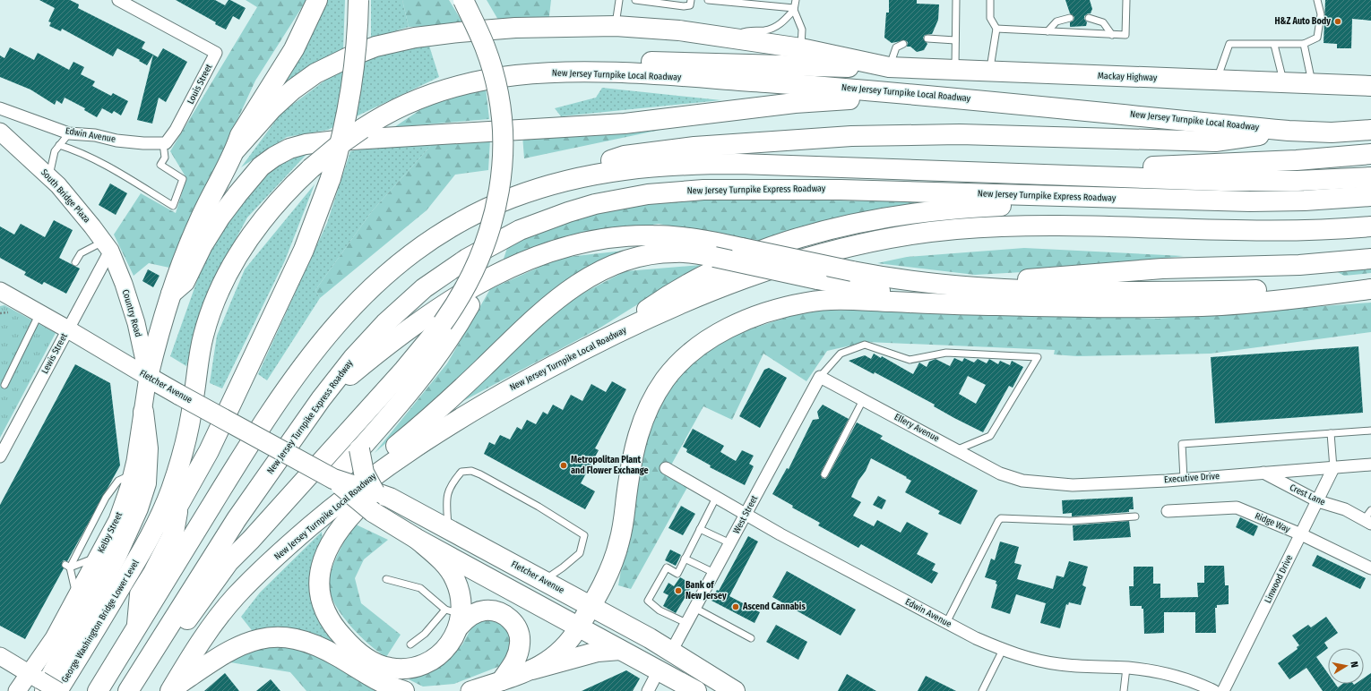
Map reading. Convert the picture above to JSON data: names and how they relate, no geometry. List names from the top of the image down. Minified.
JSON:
{"streets":{"highway":["New Jersey Turnpike Local Roadway","Mackay Highway","New Jersey Turnpike Express Roadway","Fletcher Avenue","George Washington Bridge Lower Level"],"main road":["South Bridge Plaza","Country Road","Kelby Street"],"street":["Louis Street","Edwin Avenue","Lewis Street","Ellery Avenue","Executive Drive","Crest Lane","West Street","Ridge Way","Linwood Drive"]},"crossings":[["New Jersey Turnpike Local Roadway","George Washington Bridge Lower Level"],["Louis Street","Edwin Avenue"],["Edwin Avenue","West Street"],["South Bridge Plaza","Country Road"],["South Bridge Plaza","Lewis Street"],["Country Road","Lewis Street"],["Country Road","Fletcher Avenue"],["Country Road","Kelby Street"],["Lewis Street","Fletcher Avenue"],["Fletcher Avenue","West Street"],["Fletcher Avenue","Kelby Street"],["Ellery Avenue","Executive Drive"],["Ellery Avenue","West Street"],["Executive Drive","Crest Lane"],["Executive Drive","Linwood Drive"],["Crest Lane","Linwood Drive"],["Ridge Way","Linwood Drive"]],"places":["H&Z Auto Body","Metropolitan Plant and Flower Exchange","Bank of New Jersey","Ascend Cannabis"],"north":"right"}
